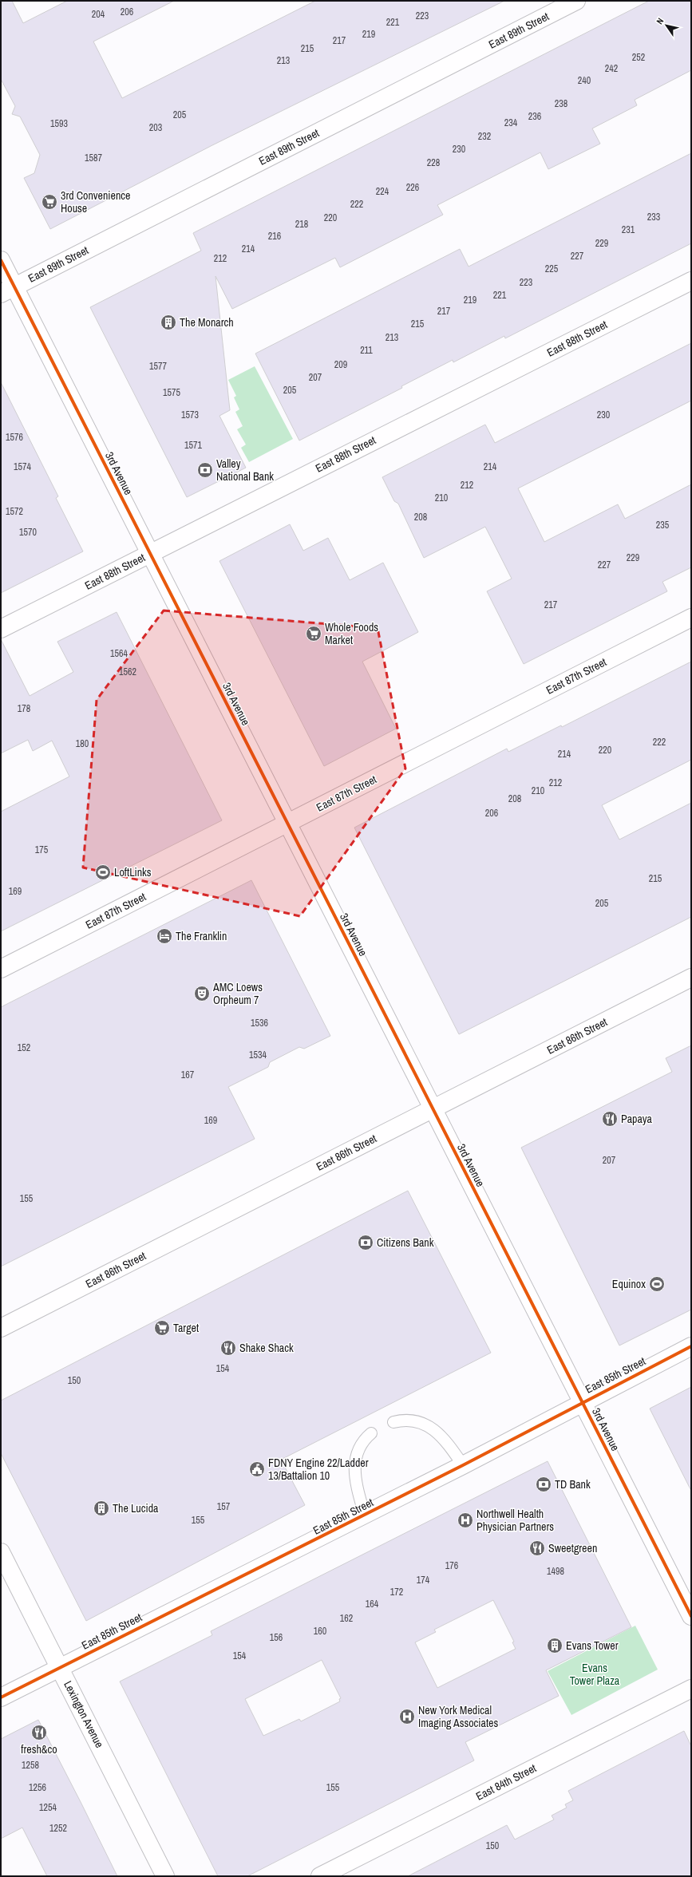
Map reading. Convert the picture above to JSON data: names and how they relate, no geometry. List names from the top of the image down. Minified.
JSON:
{"streets":{"street":["East 89th Street","East 88th Street","3rd Avenue","East 87th Street","East 86th Street","East 85th Street","Lexington Avenue","East 84th Street"]},"crossings":[["East 89th Street","3rd Avenue"],["East 88th Street","3rd Avenue"],["3rd Avenue","East 87th Street"],["3rd Avenue","East 86th Street"],["3rd Avenue","East 85th Street"],["East 85th Street","Lexington Avenue"]],"parks":["Evans Tower Plaza"],"places":{"supermarket":["3rd Convenience House","Whole Foods Market","Target"],"building":["The Monarch","The Lucida","Evans Tower"],"bank":["Valley National Bank","Citizens Bank","TD Bank"],"sports":["LoftLinks","Equinox"],"hotel":["The Franklin"],"theatre":["AMC Loews Orpheum 7"],"restaurant":["Papaya","Shake Shack","Sweetgreen","fresh&co"],"public building":["FDNY Engine 22/Ladder 13/Battalion 10"],"hospital":["Northwell Health Physician Partners","New York Medical Imaging Associates"]},"house_numbers":["206","204","223","221","219","217","215","252","213","242","240","238","205","236","234","1593","203","232","230","1587","228","226","224","222","233","220","218","231","216","229","214","227","212","225","223","221","219","217","215","213","211","209","1577","207","205","1575","1573","230","1576","1571","1574","214","212","210","1572","208","235","1570","229","227","217","1564","1562","178","222","180","220","214","212","210","208","206","175","215","169","205","1536","152","1534","167","169","207","155","154","150","157","155","176","1498","174","172","164","162","160","156","154","1258","1256","155","1254","1252","150"],"north":"top left"}
